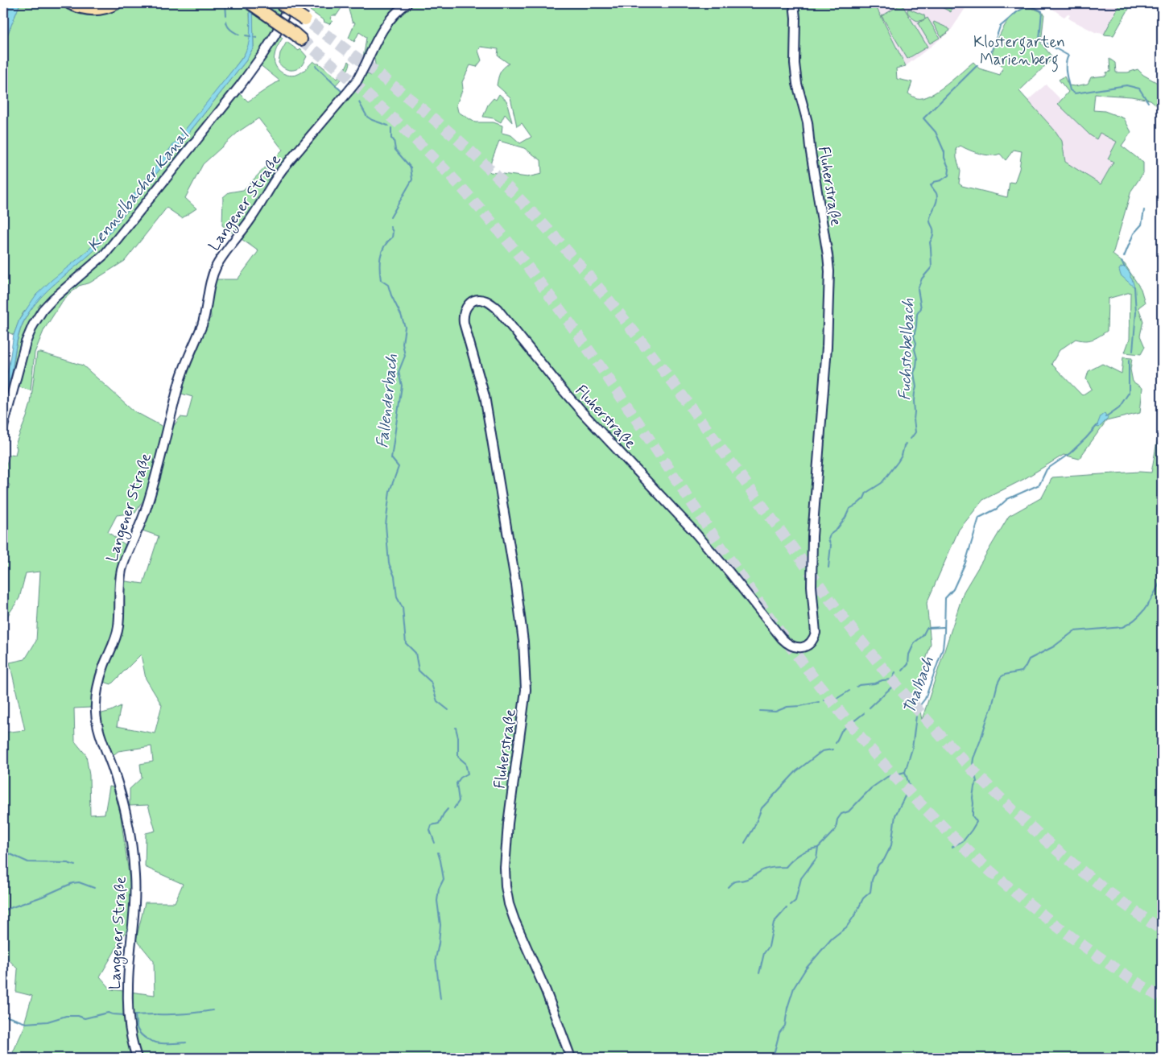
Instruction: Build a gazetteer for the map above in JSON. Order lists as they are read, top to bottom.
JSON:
{
  "streets": {
    "street": ["Fluherstraße", "Langener Straße"]
  },
  "water": [
    "Kennelbacher Kanal",
    "Fuchstobelbach",
    "Fallenderbach",
    "Thalbach"
  ],
  "parks": ["Klostergarten Marienberg"]
}
